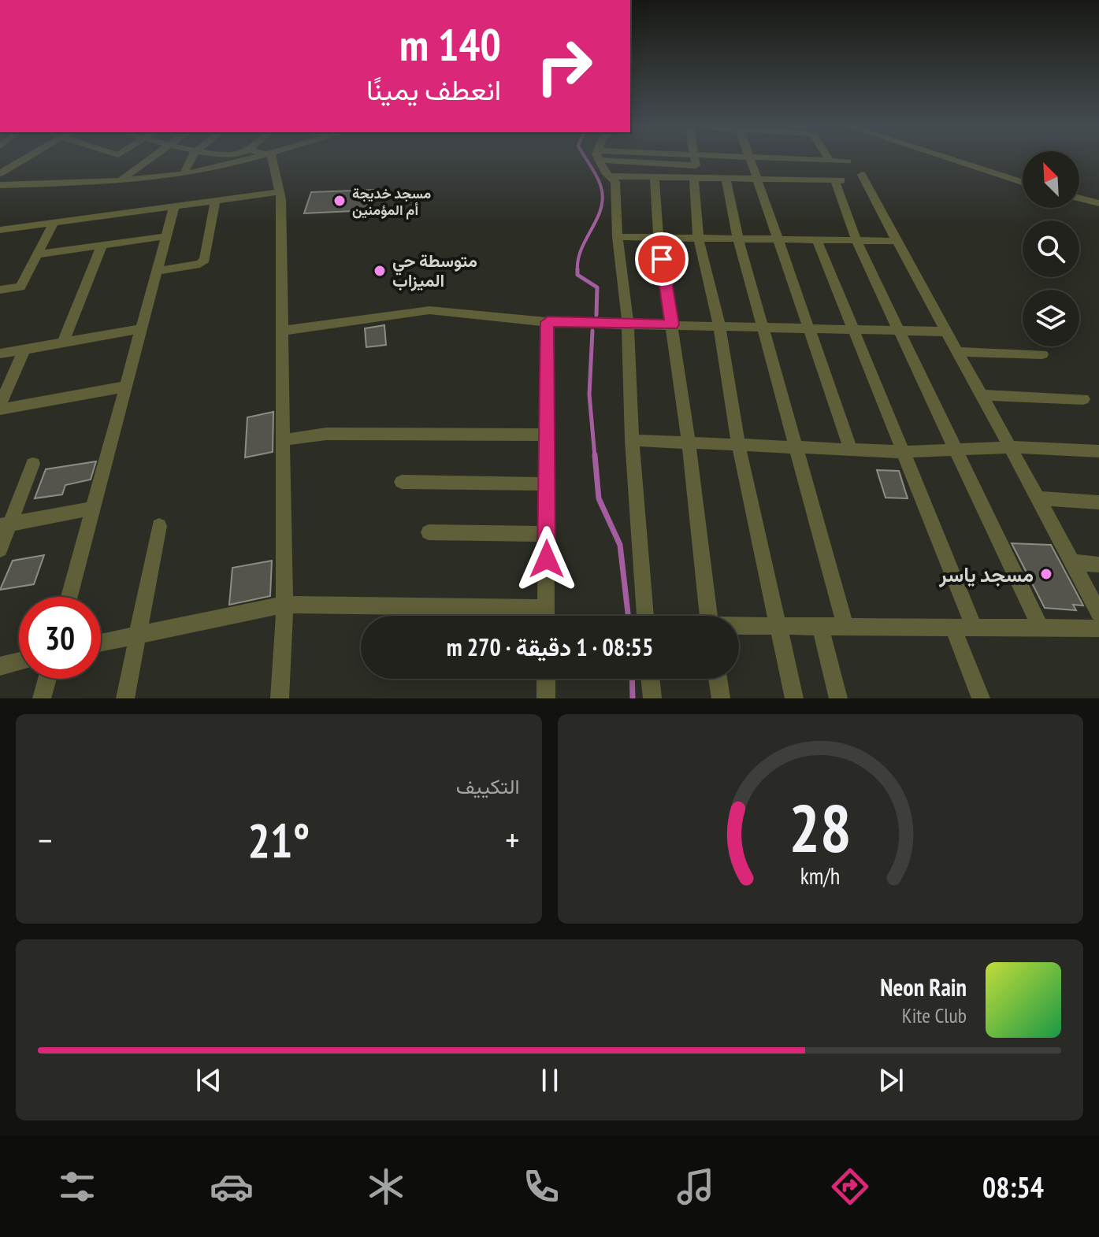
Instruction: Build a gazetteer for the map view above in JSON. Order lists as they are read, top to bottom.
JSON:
{
  "places": ["مسجد خديجة أم المؤمنين", "متوسطة حي الميزاب", "مسجد ياسر"],
  "north": "top left",
  "page": {
    "turn": ["140 m", "انعطف يمينًا"],
    "limit": "30",
    "trip": "08:55 · 1 دقيقة · 270 m",
    "tile": "التكييف",
    "heat": ["−", "21°", "+"],
    "song": ["Neon Rain", "Kite Club"],
    "tabs": "08:54",
    "gauge": ["28", "km/h"]
  }
}
